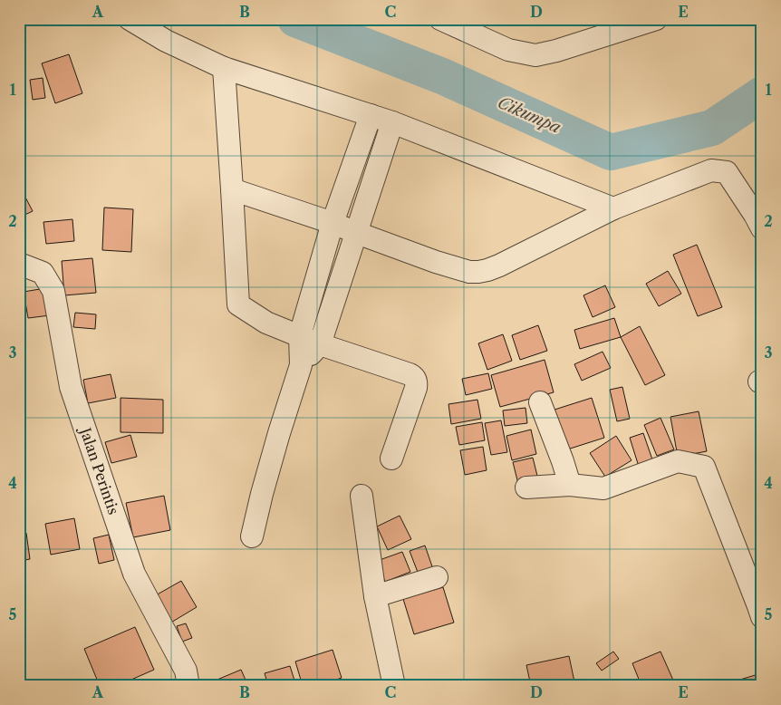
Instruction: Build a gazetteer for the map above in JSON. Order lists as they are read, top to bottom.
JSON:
{
  "streets": {
    "street": ["Jalan Perintis"]
  },
  "water": ["Cikumpa"],
  "grid": {
    "columns": [
      "A",
      "B",
      "C",
      "D",
      "E"
    ],
    "rows": [
      "1",
      "2",
      "3",
      "4",
      "5"
    ]
  }
}
